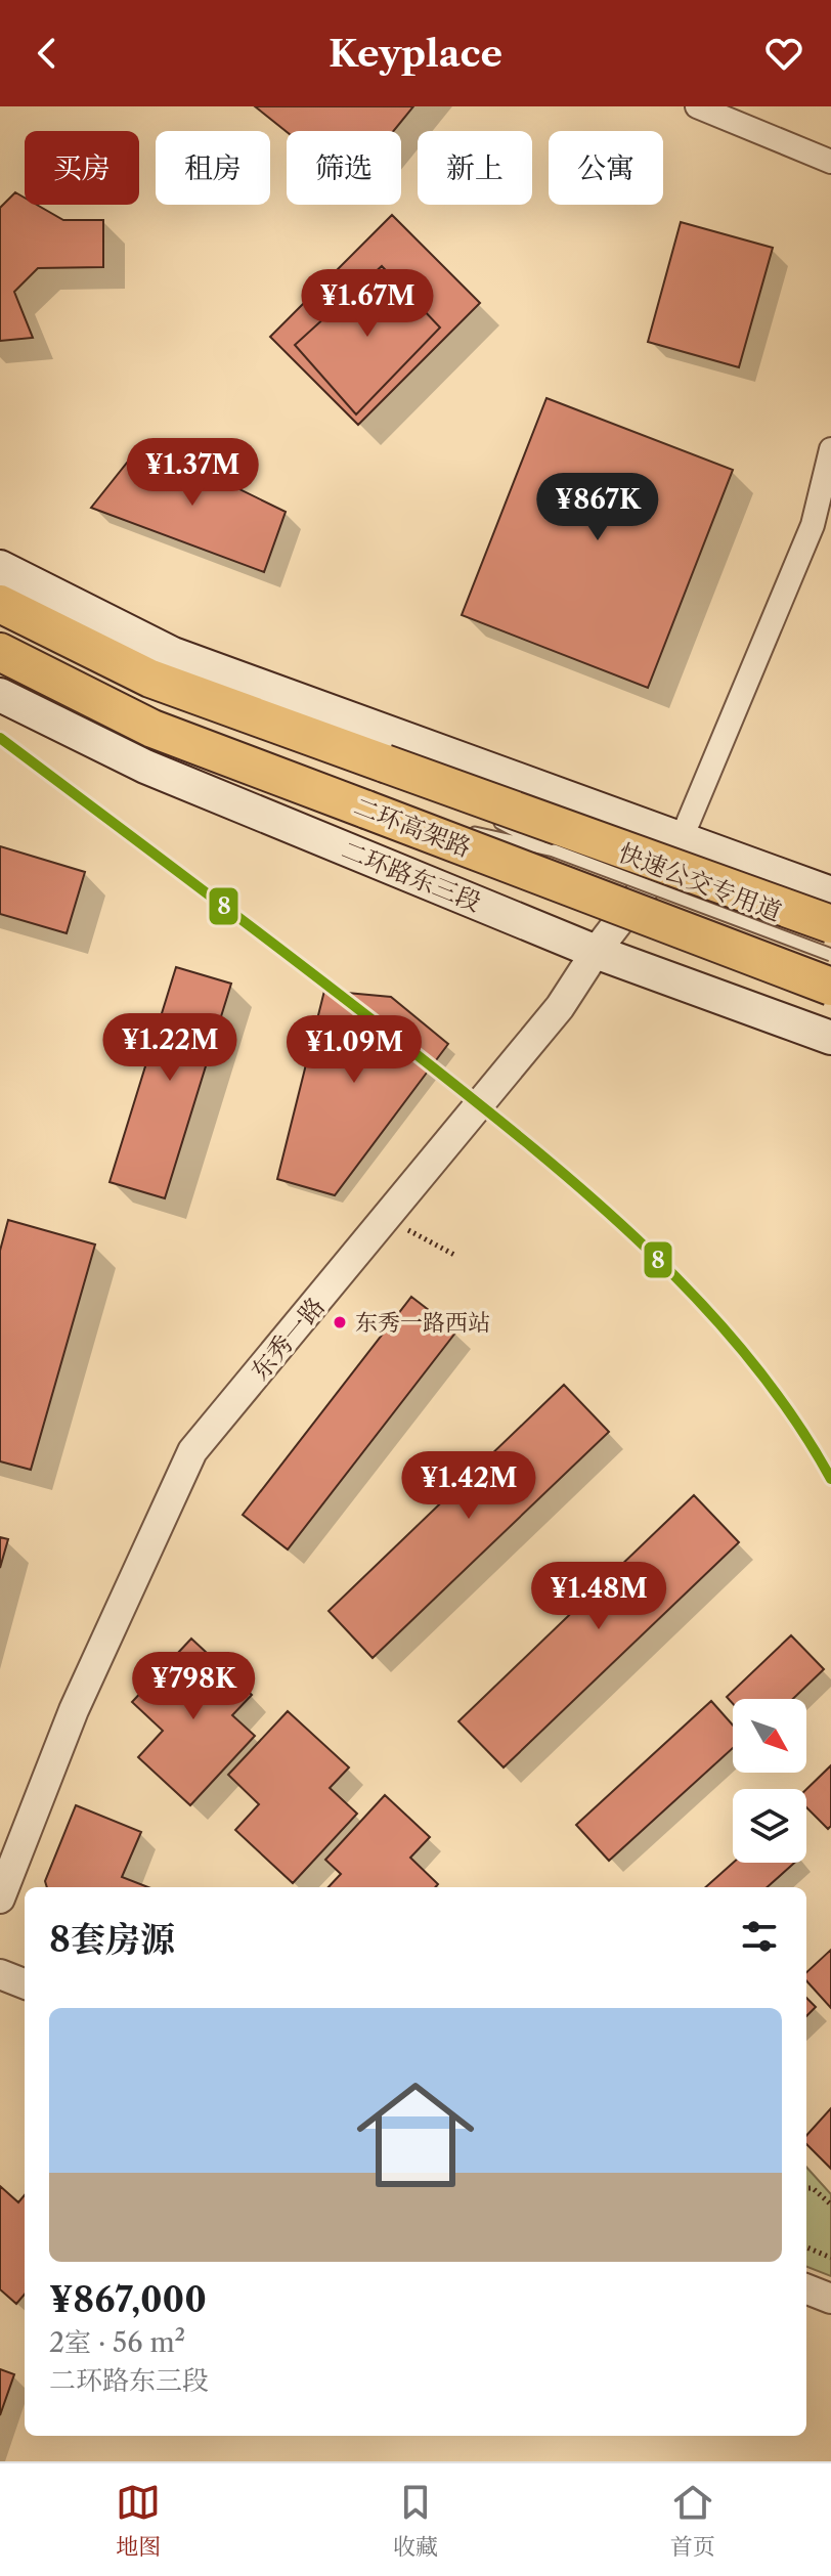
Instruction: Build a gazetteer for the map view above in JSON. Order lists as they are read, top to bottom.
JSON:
{
  "streets": {
    "highway": ["二环高架路"],
    "main road": ["二环路东三段"],
    "street": ["东秀一路"],
    "lane": ["快速公交专用道"]
  },
  "crossings": [
    ["二环路东三段", "东秀一路"]
  ],
  "places": ["东秀一路西站"],
  "lines": ["transit line 8"],
  "north": "bottom right",
  "page": {
    "header": "Keyplace",
    "chip": [
      "买房",
      "租房",
      "筛选",
      "新上",
      "公寓"
    ],
    "price": [
      "¥1.67M",
      "¥1.37M",
      "¥867K",
      "¥1.22M",
      "¥1.09M",
      "¥1.42M",
      "¥1.48M",
      "¥798K"
    ],
    "heading": "8套房源",
    "list": [
      {
        "name": "¥867,000",
        "note": "2室 · 56 m² · 二环路东三段"
      }
    ],
    "tabs": ["地图", "收藏", "首页"]
  }
}
